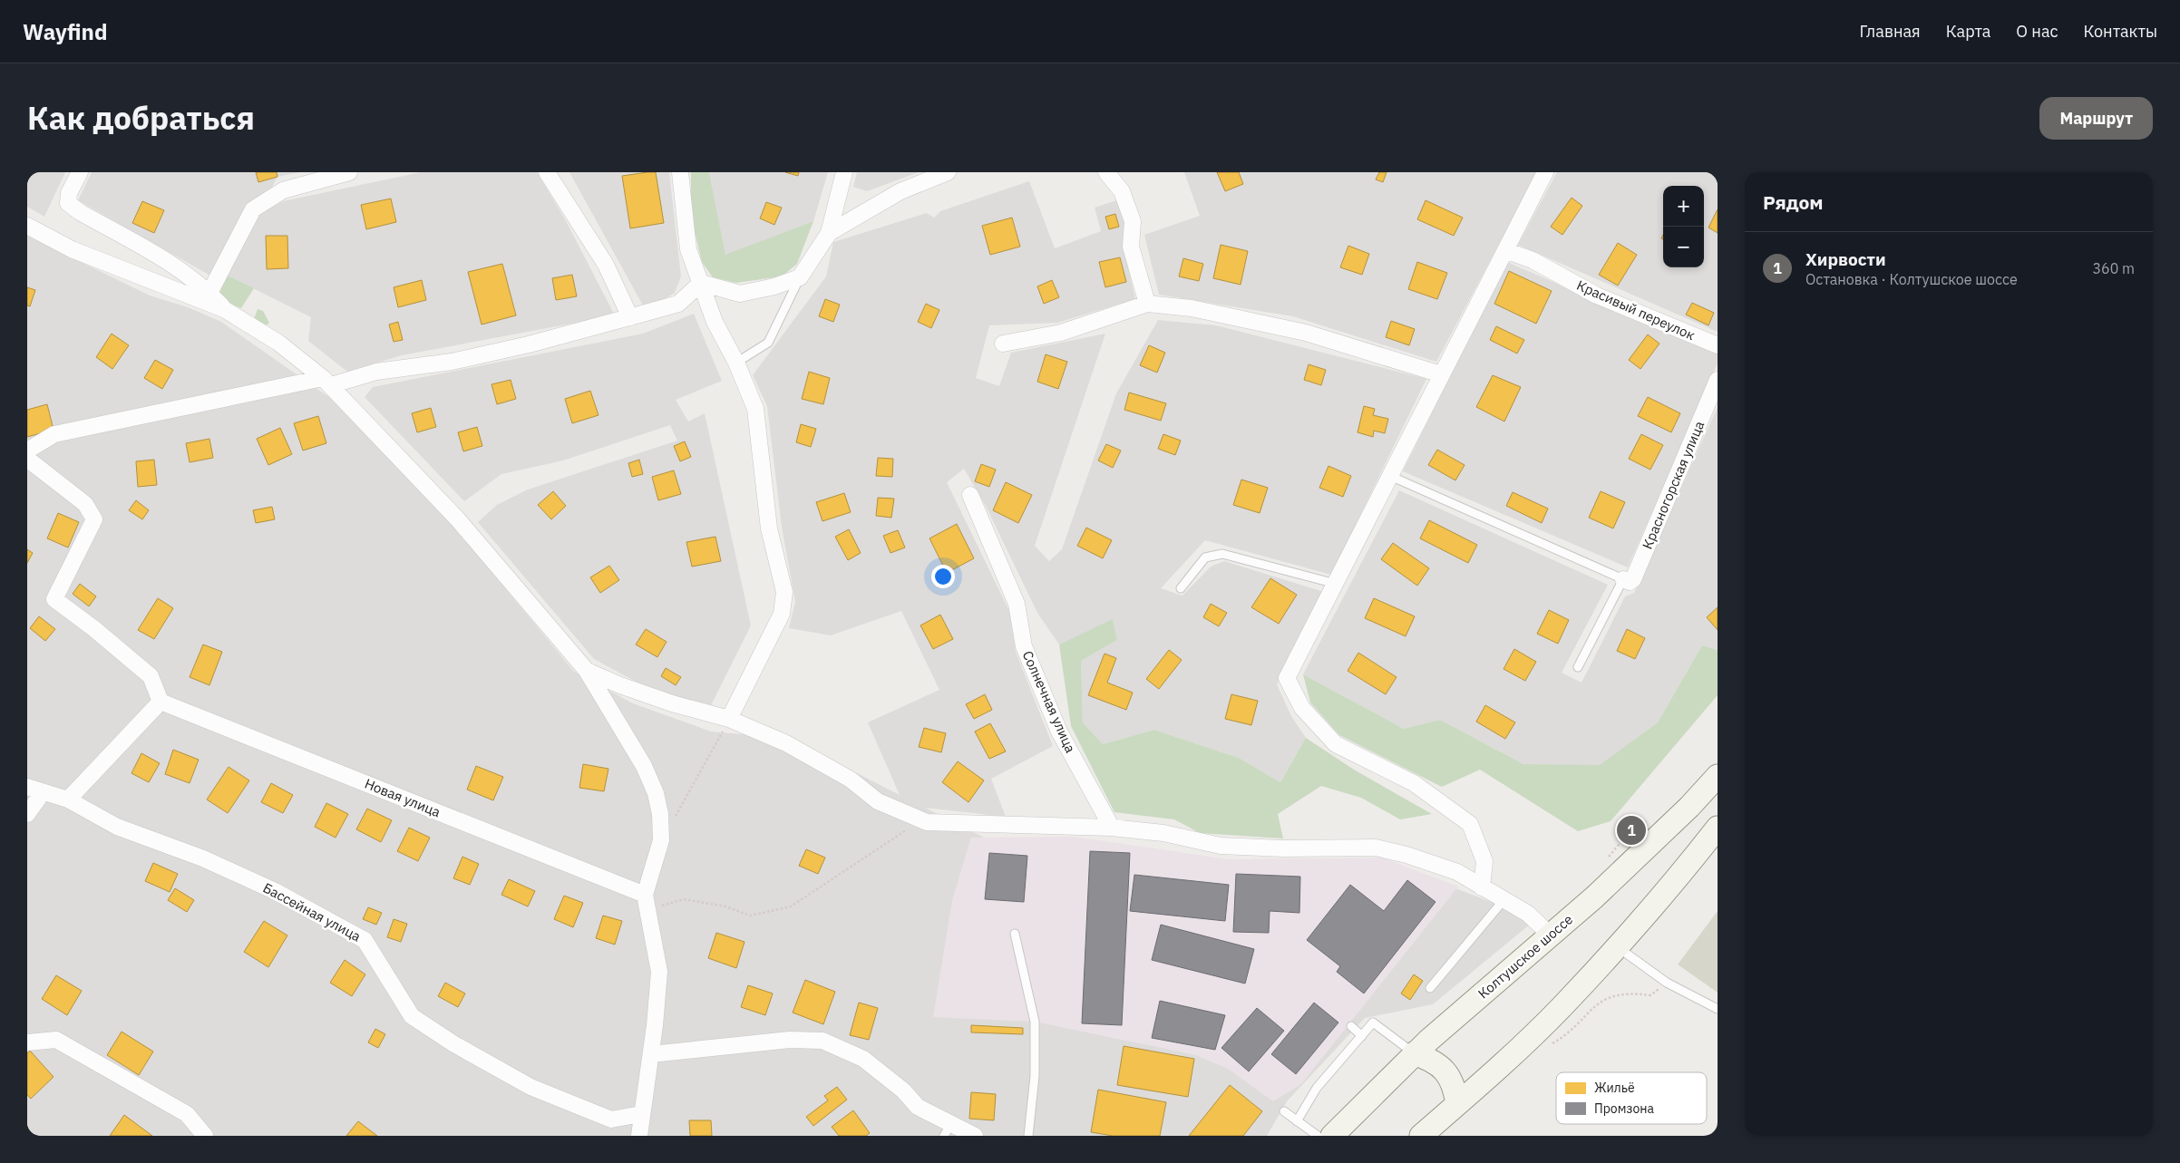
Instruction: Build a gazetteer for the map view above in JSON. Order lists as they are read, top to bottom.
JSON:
{
  "streets": {
    "main road": ["Колтушское шоссе"],
    "street": [
      "Красивый переулок",
      "Красногорская улица",
      "Солнечная улица",
      "Новая улица",
      "Бассейная улица"
    ]
  },
  "legend": ["Жильё", "Промзона"],
  "page": {
    "header": "Wayfind",
    "nav": [
      "Главная",
      "Карта",
      "О нас",
      "Контакты"
    ],
    "title": "Как добраться",
    "buttons": "Маршрут",
    "heading": "Рядом",
    "map_buttons": ["+", "−"],
    "list": [
      {
        "mark": "1",
        "name": "Хирвости",
        "note": "Остановка · Колтушское шоссе",
        "value": "360 m"
      }
    ],
    "pins": "1"
  }
}
